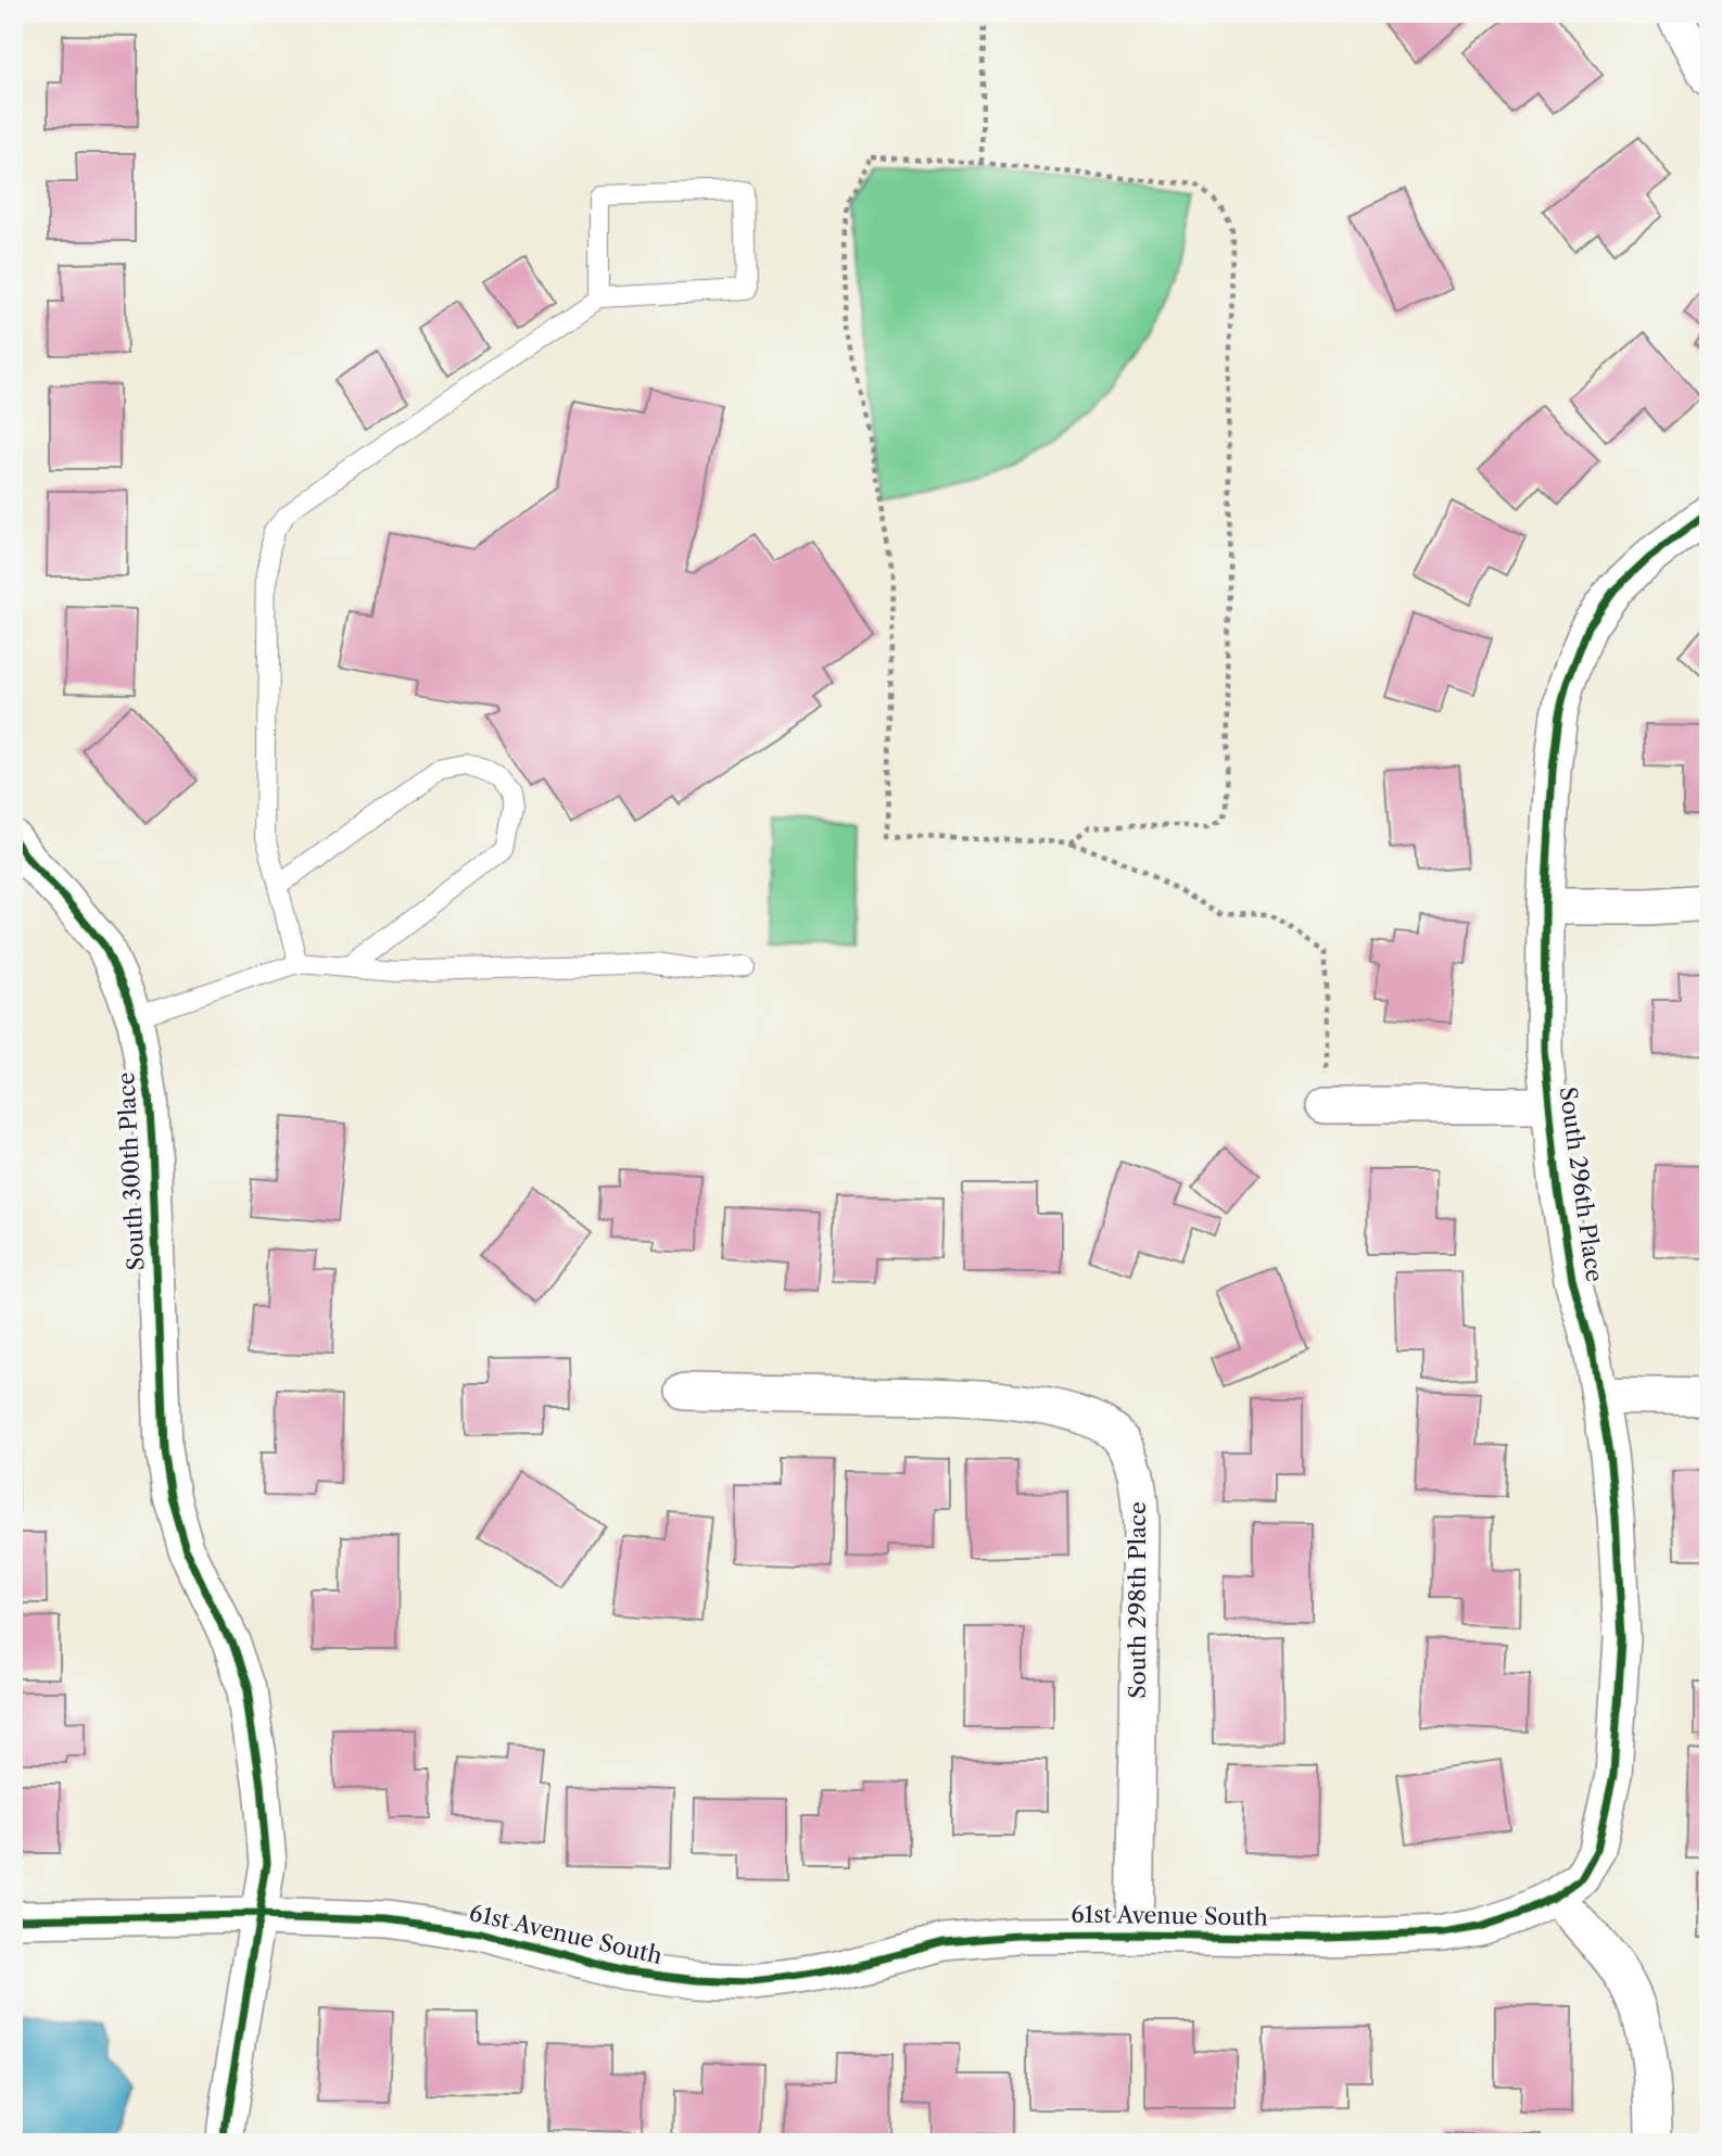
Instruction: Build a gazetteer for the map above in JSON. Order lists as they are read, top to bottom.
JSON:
{
  "streets": {
    "street": [
      "South 300th Place",
      "South 296th Place",
      "South 298th Place",
      "61st Avenue South"
    ]
  },
  "crossings": [
    ["South 300th Place", "61st Avenue South"],
    ["South 296th Place", "61st Avenue South"],
    ["South 298th Place", "61st Avenue South"]
  ]
}
